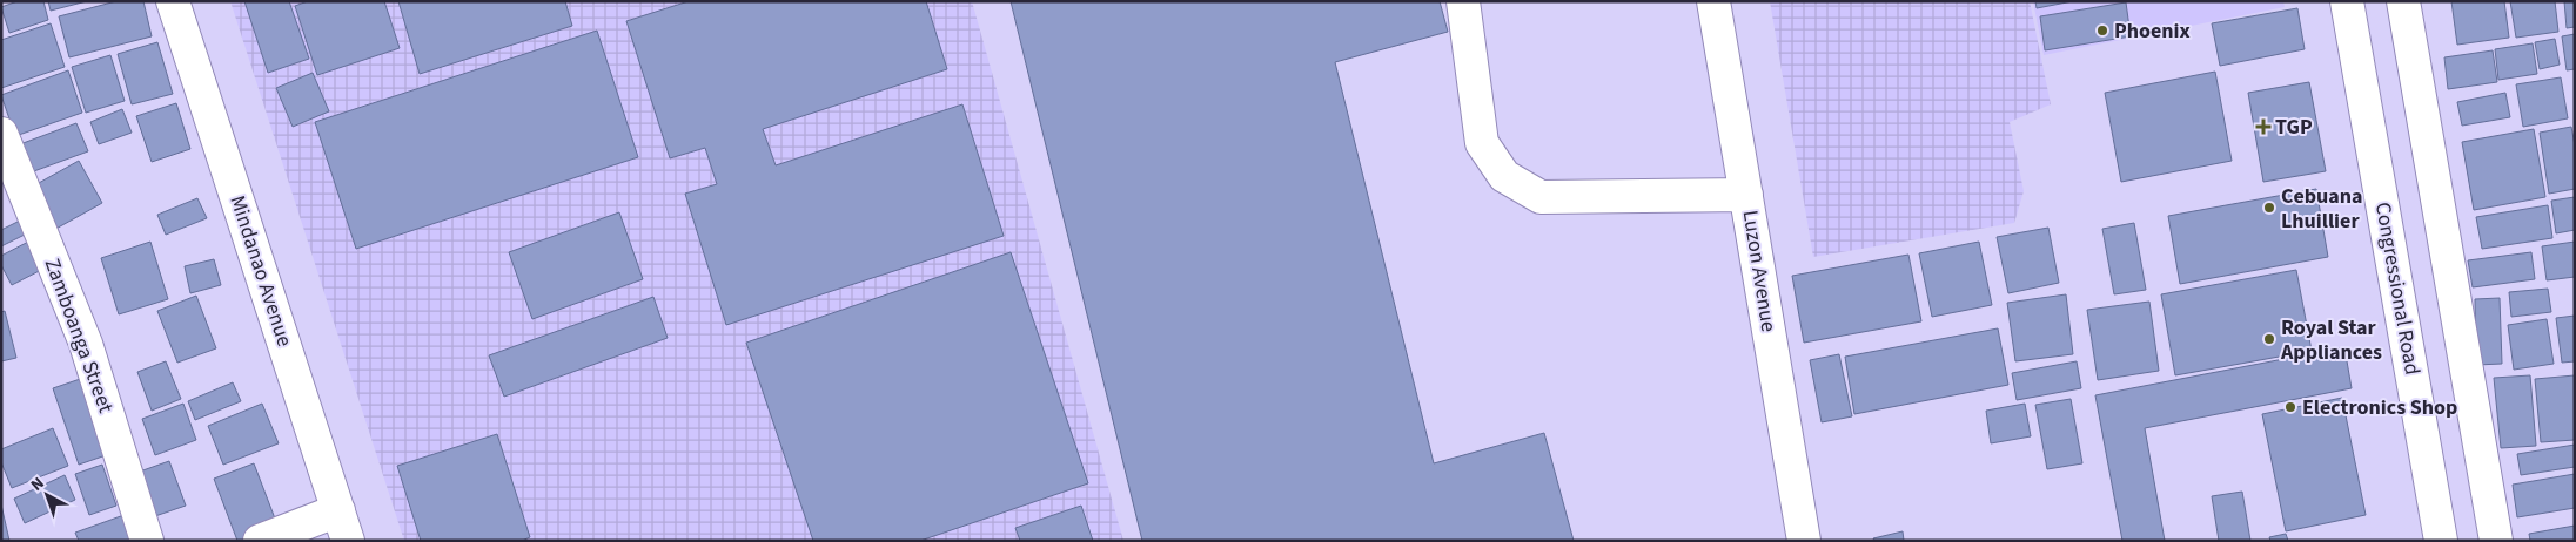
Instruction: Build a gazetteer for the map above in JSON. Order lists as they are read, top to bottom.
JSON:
{
  "streets": {
    "street": [
      "Mindanao Avenue",
      "Luzon Avenue",
      "Congressional Road",
      "Zamboanga Street"
    ]
  },
  "places": {
    "other": [
      "Phoenix",
      "Cebuana Lhuillier",
      "Royal Star Appliances",
      "Electronics Shop"
    ],
    "health": ["TGP"]
  },
  "north": "top left"
}
